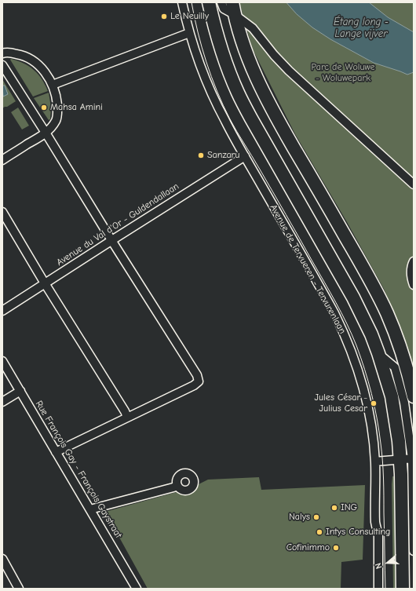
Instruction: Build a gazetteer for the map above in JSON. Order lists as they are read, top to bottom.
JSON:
{
  "streets": {
    "street": ["Avenue du Val d'Or - Guldendallaan", "Avenue de Tervueren - Tervurenlaan", "Rue François Gay - François Gaystraat"]
  },
  "crossings": [
    ["Avenue du Val d'Or - Guldendallaan", "Avenue de Tervueren - Tervurenlaan"]
  ],
  "water": ["Étang long - Lange vijver"],
  "parks": ["Parc de Woluwe - Woluwepark"],
  "places": [
    "Le Neuilly",
    "Mahsa Amini",
    "Sanzaru",
    "Jules César - Julius Cesar",
    "ING",
    "Nalys",
    "Intys Consulting",
    "Cofinimmo"
  ],
  "north": "left"
}
